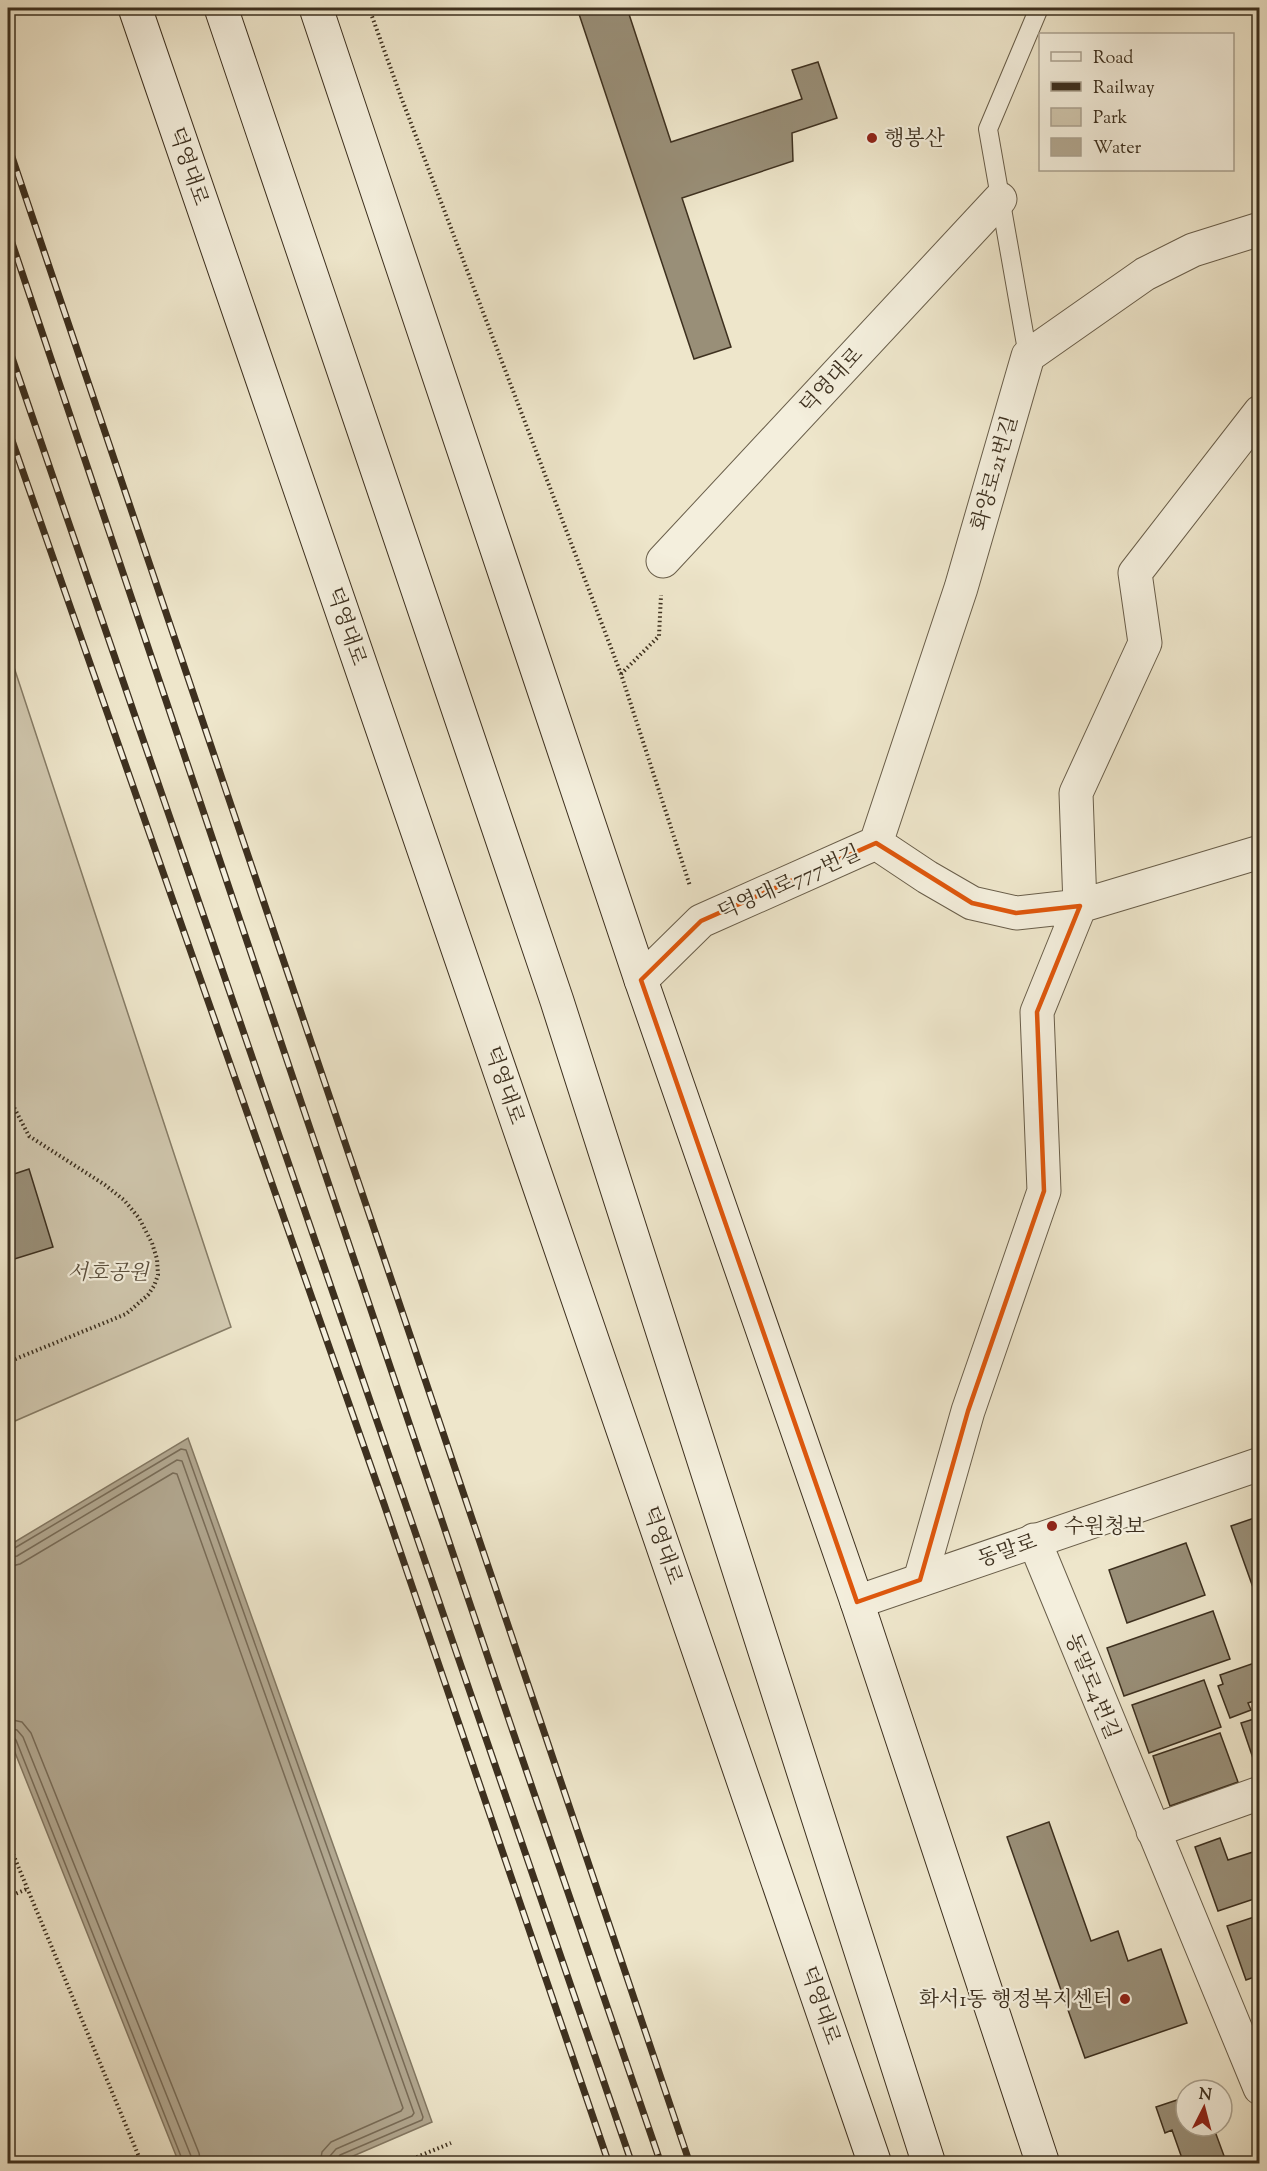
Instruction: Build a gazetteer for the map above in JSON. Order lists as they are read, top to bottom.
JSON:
{
  "streets": {
    "main road": [
      "덕영대로",
      "화양로21번길",
      "덕영대로777번길",
      "동말로",
      "동말로4번길"
    ]
  },
  "crossings": [
    ["화양로21번길", "덕영대로777번길"],
    ["동말로", "동말로4번길"]
  ],
  "parks": ["서호공원"],
  "places": ["행봉산", "수원청보", "화서1동 행정복지센터"],
  "legend": [
    "Road",
    "Railway",
    "Park",
    "Water"
  ],
  "north": "top"
}
